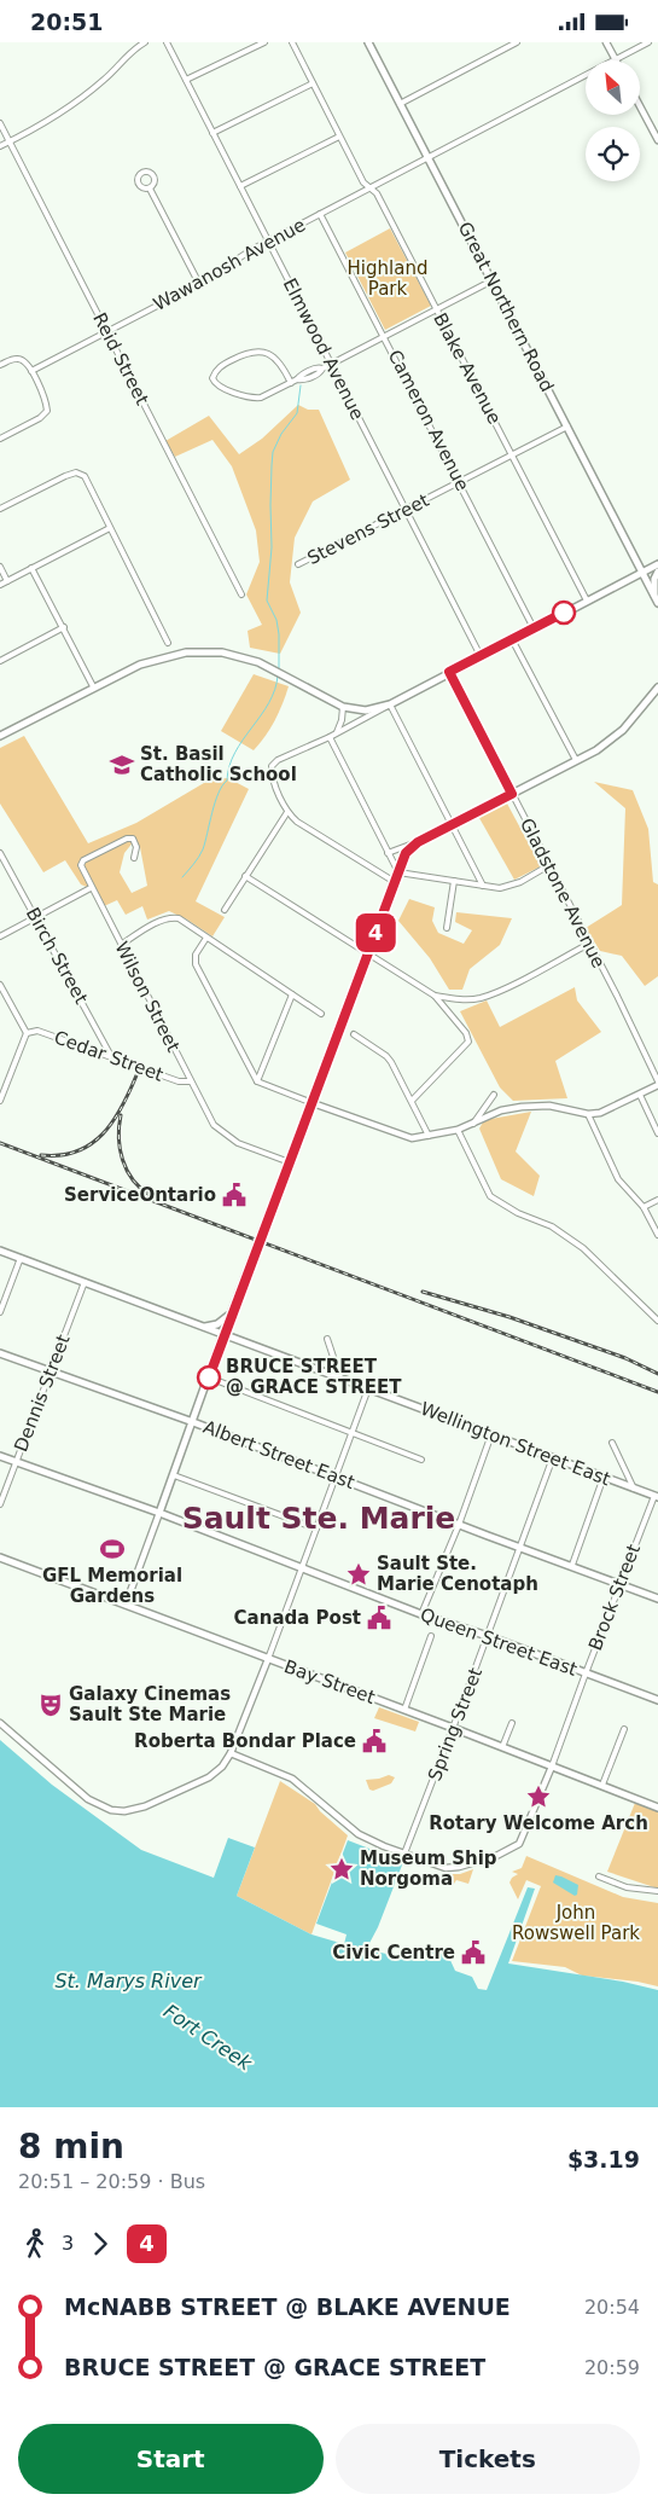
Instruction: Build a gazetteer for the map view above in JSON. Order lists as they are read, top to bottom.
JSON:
{
  "streets": {
    "main road": [
      "Great Northern Road",
      "Wellington Street East",
      "Albert Street East",
      "Queen Street East",
      "Bay Street"
    ],
    "street": [
      "Wawanosh Avenue",
      "Elmwood Avenue",
      "Reid Street",
      "Blake Avenue",
      "Cameron Avenue",
      "Stevens Street",
      "Gladstone Avenue",
      "Birch Street",
      "Wilson Street",
      "Cedar Street",
      "Dennis Street",
      "Brock Street",
      "Spring Street"
    ]
  },
  "crossings": [
    ["Wawanosh Avenue", "Great Northern Road"],
    ["Wawanosh Avenue", "Elmwood Avenue"],
    ["Wawanosh Avenue", "Reid Street"],
    ["Wawanosh Avenue", "Blake Avenue"],
    ["Wawanosh Avenue", "Cameron Avenue"],
    ["Great Northern Road", "Stevens Street"],
    ["Elmwood Avenue", "Stevens Street"],
    ["Blake Avenue", "Stevens Street"],
    ["Cameron Avenue", "Stevens Street"],
    ["Birch Street", "Cedar Street"],
    ["Wilson Street", "Cedar Street"],
    ["Dennis Street", "Wellington Street East"],
    ["Dennis Street", "Albert Street East"],
    ["Dennis Street", "Queen Street East"],
    ["Wellington Street East", "Brock Street"],
    ["Wellington Street East", "Spring Street"],
    ["Albert Street East", "Brock Street"],
    ["Albert Street East", "Spring Street"],
    ["Brock Street", "Queen Street East"],
    ["Brock Street", "Bay Street"],
    ["Queen Street East", "Spring Street"],
    ["Bay Street", "Spring Street"]
  ],
  "districts": ["Sault Ste. Marie"],
  "water": ["St. Marys River", "Fort Creek"],
  "parks": ["Highland Park", "John Rowswell Park"],
  "places": {
    "school or university": ["St. Basil Catholic School"],
    "public building": [
      "ServiceOntario",
      "Canada Post",
      "Roberta Bondar Place",
      "Civic Centre"
    ],
    "other": ["BRUCE STREET @ GRACE STREET"],
    "sports": ["GFL Memorial Gardens"],
    "place": ["Sault Ste. Marie Cenotaph", "Rotary Welcome Arch", "Museum Ship Norgoma"],
    "theatre": ["Galaxy Cinemas Sault Ste Marie"]
  },
  "lines": ["bus line 4"],
  "north": "top left",
  "page": {
    "status": "20:51",
    "on_map": "4",
    "heading": ["8 min", "20:51 – 20:59 · Bus", "$3.19"],
    "legs": ["3", "4"],
    "list": [
      {
        "name": "McNABB STREET @ BLAKE AVENUE",
        "value": "20:54"
      },
      {
        "name": "BRUCE STREET @ GRACE STREET",
        "value": "20:59"
      }
    ],
    "buttons": ["Start", "Tickets"]
  }
}
